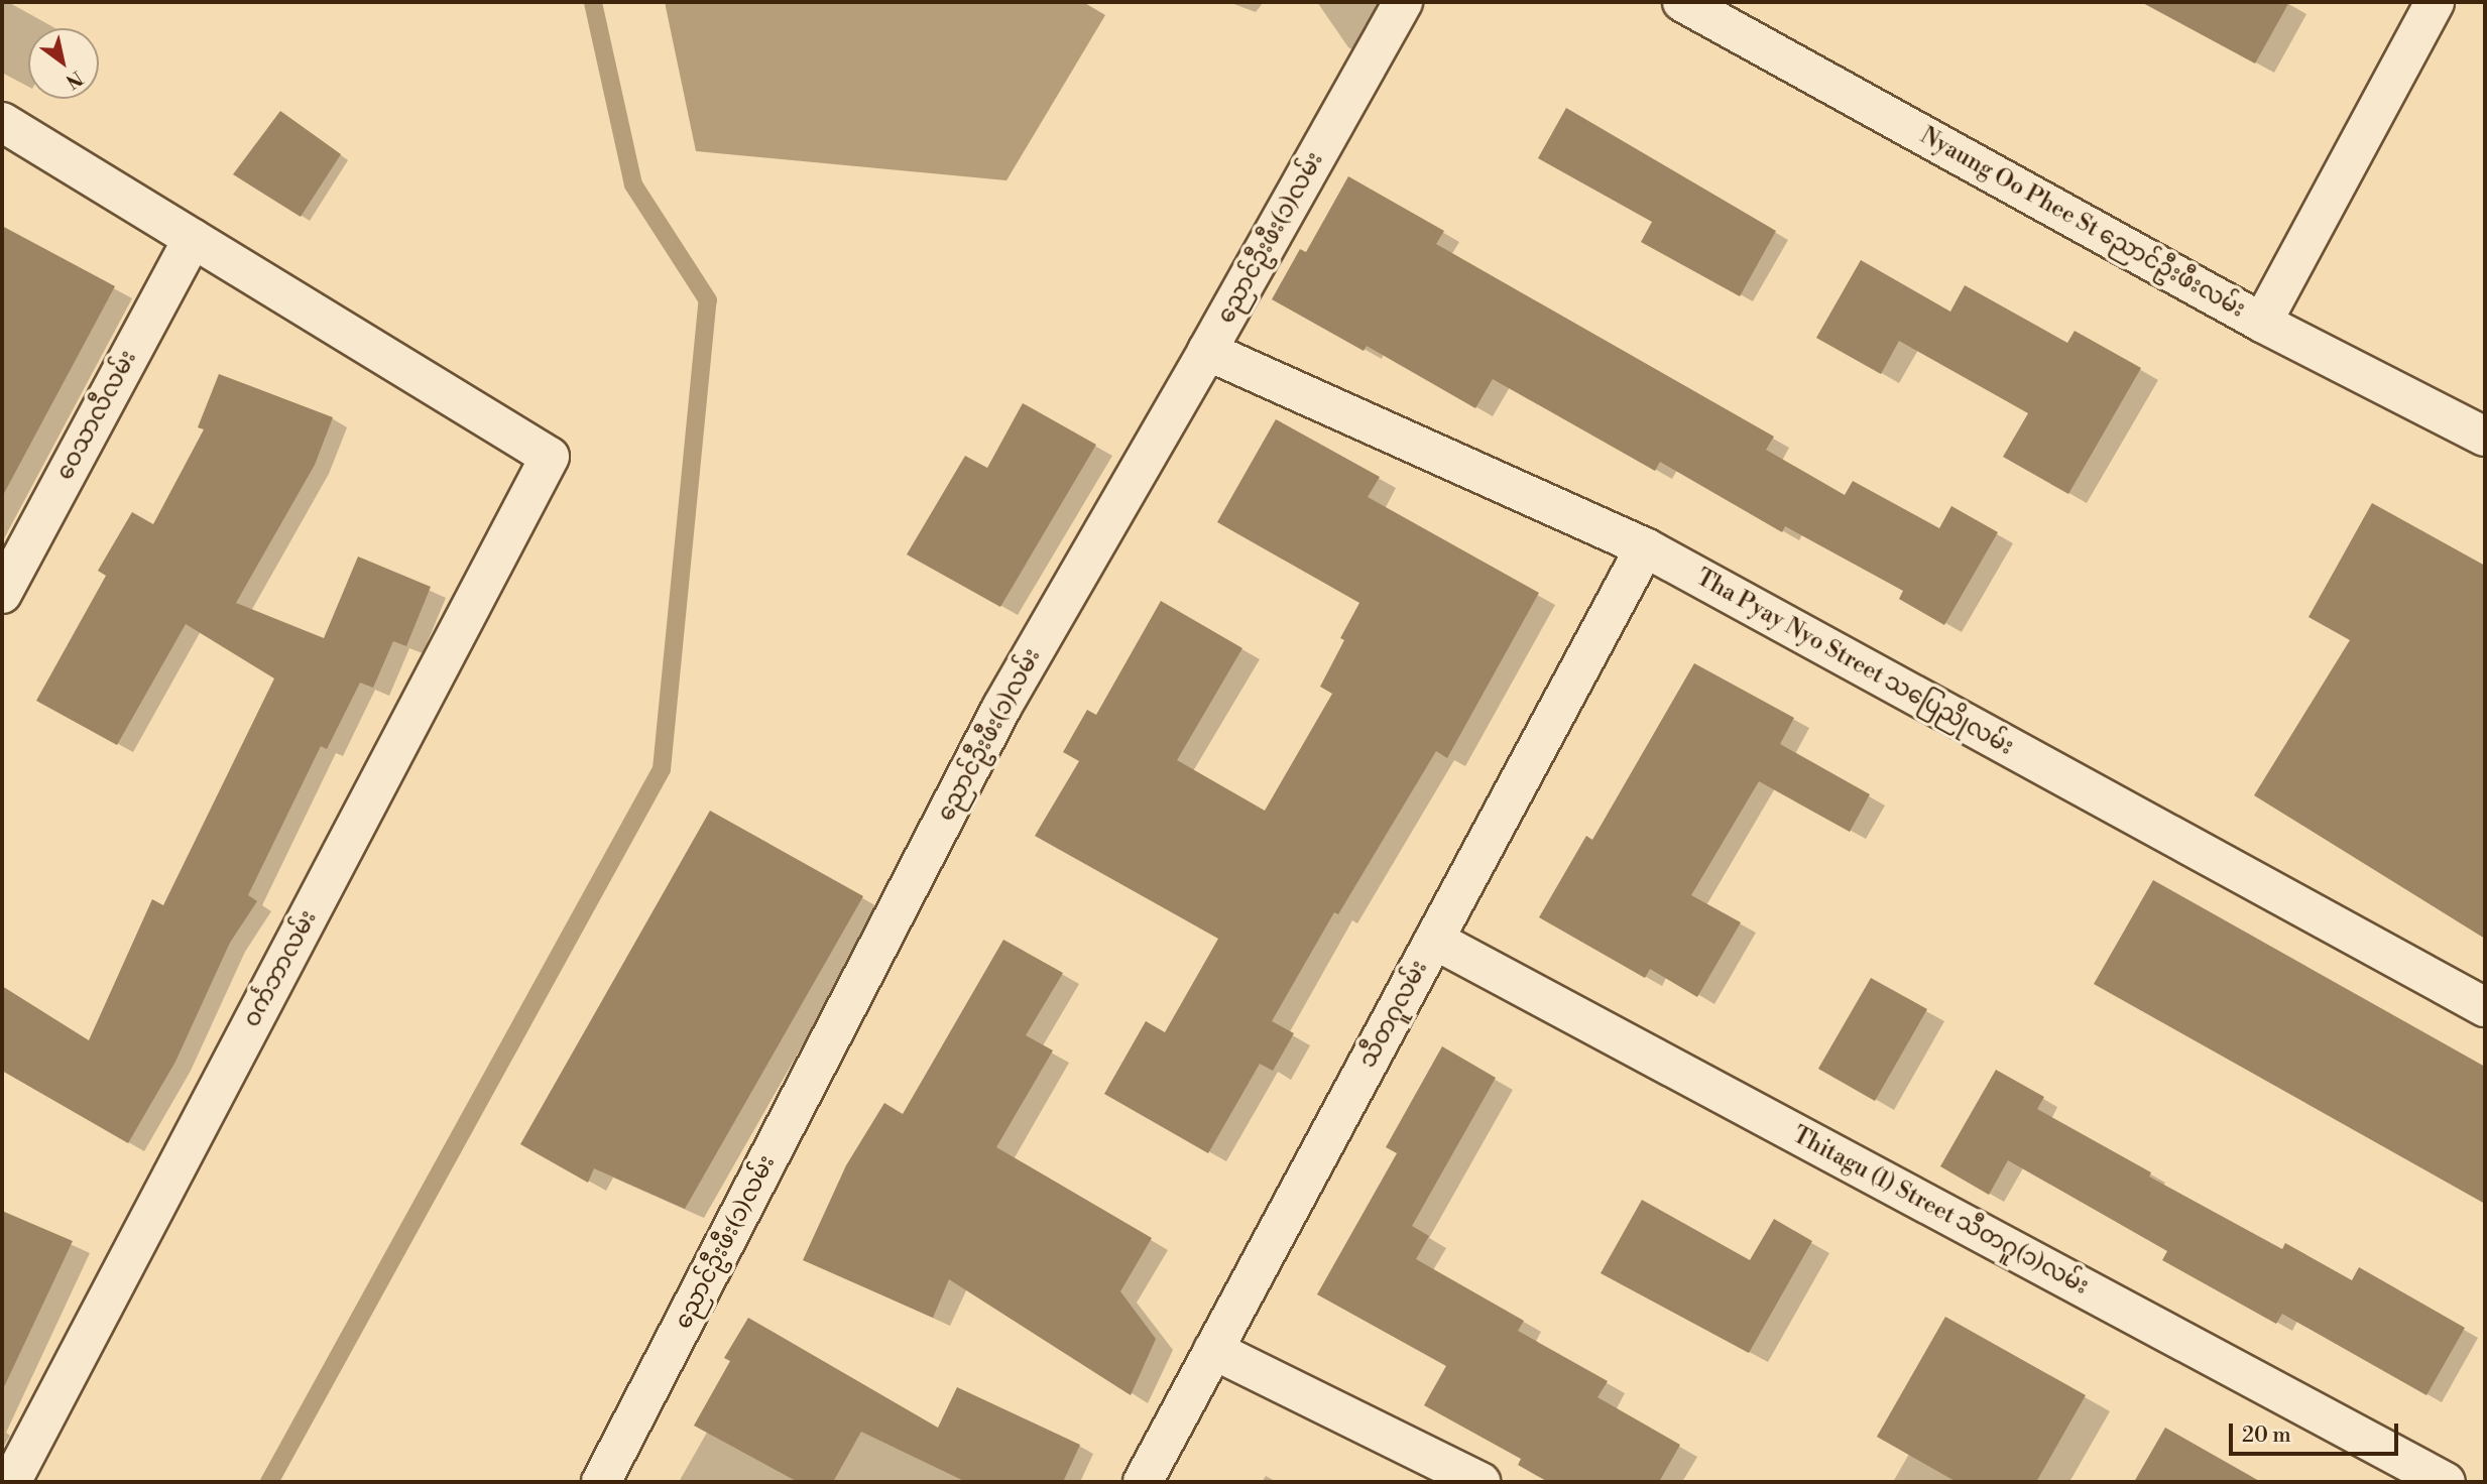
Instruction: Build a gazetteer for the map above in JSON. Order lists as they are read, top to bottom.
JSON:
{
  "streets": {
    "street": [
      "Nyaung Oo Phee St ညောင်ဦးဖီးလမ်း",
      "ညောင်ဦးဖီး(၁)လမ်း",
      "ဝေသာလီလမ်း",
      "Tha Pyay Nyo Street သပြေညိုလမ်း",
      "ဝင်္ကဘာလမ်း",
      "သီတဂူလမ်း",
      "Thitagu (1) Street သီတဂူ(၁)လမ်း"
    ]
  },
  "crossings": [
    ["ညောင်ဦးဖီး(၁)လမ်း", "Tha Pyay Nyo Street သပြေညိုလမ်း"],
    ["ဝေသာလီလမ်း", "ဝင်္ကဘာလမ်း"],
    ["Tha Pyay Nyo Street သပြေညိုလမ်း", "သီတဂူလမ်း"],
    ["သီတဂူလမ်း", "Thitagu (1) Street သီတဂူ(၁)လမ်း"]
  ],
  "scale_bar": "20 m",
  "north": "bottom right"
}
